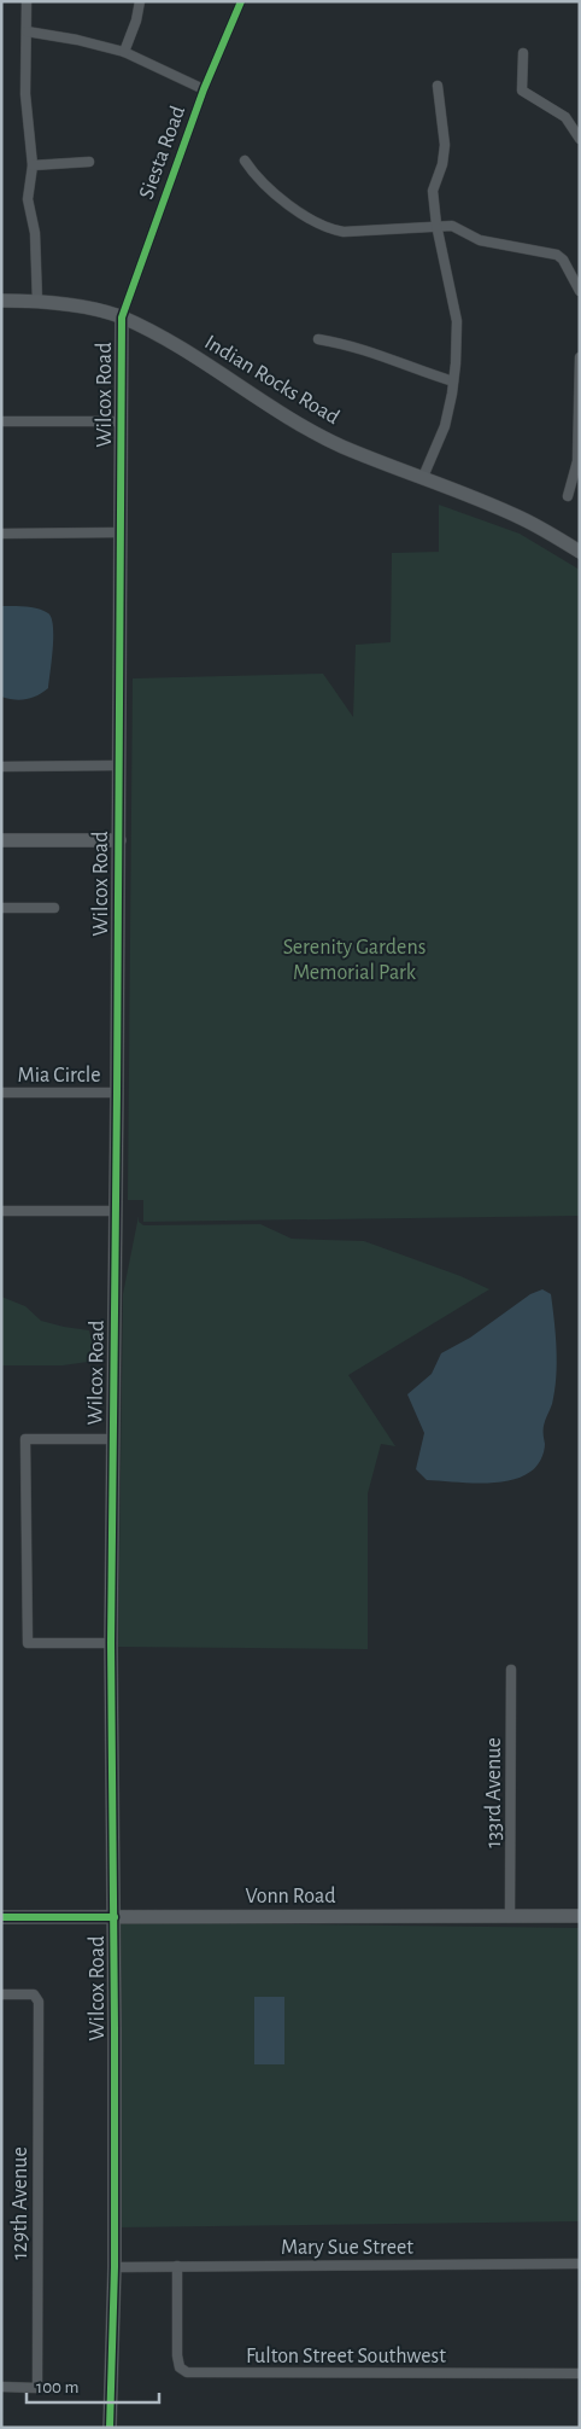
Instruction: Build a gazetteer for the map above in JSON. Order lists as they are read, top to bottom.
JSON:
{
  "streets": {
    "street": [
      "Siesta Road",
      "Indian Rocks Road",
      "Wilcox Road",
      "Mia Circle",
      "133rd Avenue",
      "Vonn Road",
      "129th Avenue",
      "Mary Sue Street",
      "Fulton Street Southwest"
    ]
  },
  "crossings": [
    ["Siesta Road", "Indian Rocks Road"],
    ["Siesta Road", "Wilcox Road"],
    ["Indian Rocks Road", "Wilcox Road"],
    ["Wilcox Road", "Mia Circle"],
    ["Wilcox Road", "Vonn Road"],
    ["Wilcox Road", "Mary Sue Street"],
    ["133rd Avenue", "Vonn Road"],
    ["Mary Sue Street", "Fulton Street Southwest"]
  ],
  "parks": ["Serenity Gardens Memorial Park"],
  "scale_bar": "100 m"
}
